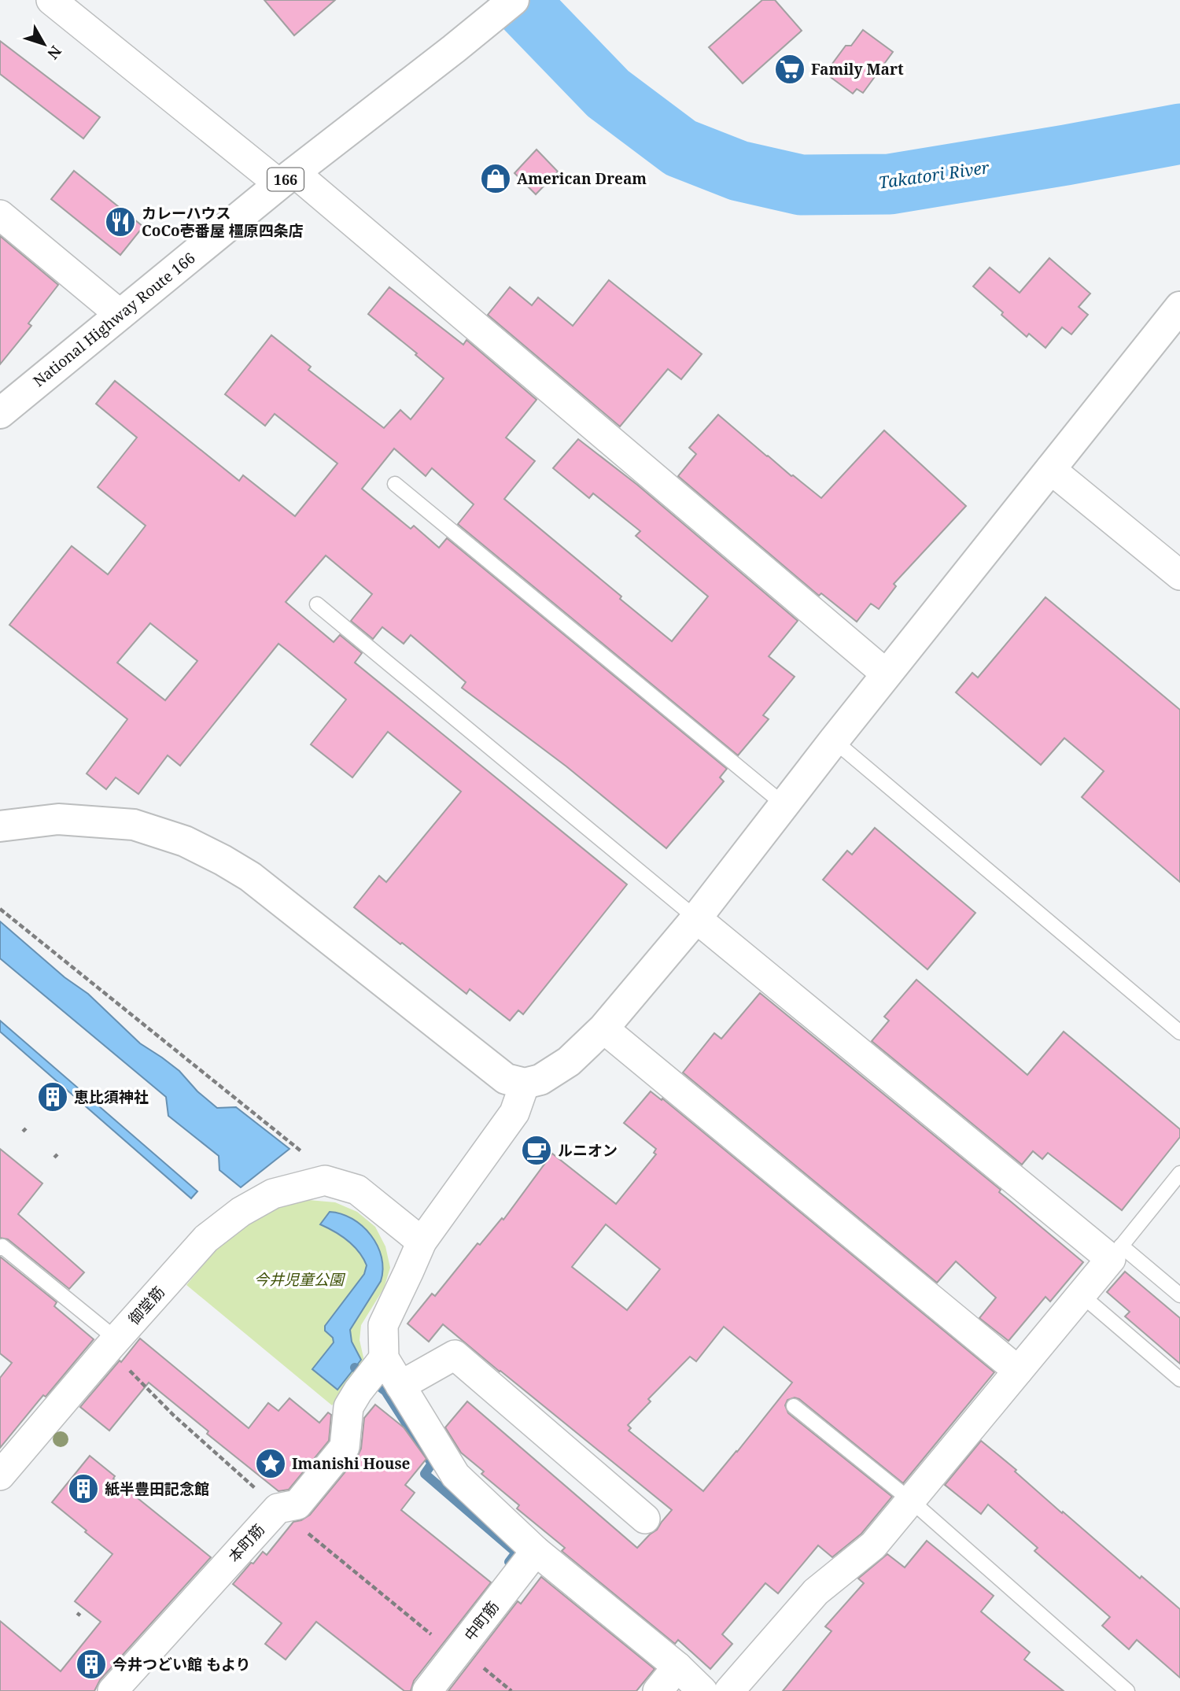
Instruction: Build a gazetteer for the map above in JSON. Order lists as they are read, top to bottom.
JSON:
{
  "streets": {
    "main road": ["166", "National Highway Route 166"],
    "street": ["御堂筋", "本町筋", "中町筋"]
  },
  "water": ["Takatori River"],
  "parks": ["今井児童公園"],
  "places": {
    "supermarket": ["Family Mart"],
    "shop": ["American Dream"],
    "restaurant": ["カレーハウス CoCo壱番屋 橿原四条店"],
    "building": ["恵比須神社", "紙半豊田記念館", "今井つどい館 もより"],
    "cafe": ["ルニオン"],
    "place": ["Imanishi House"]
  },
  "north": "bottom right"
}
